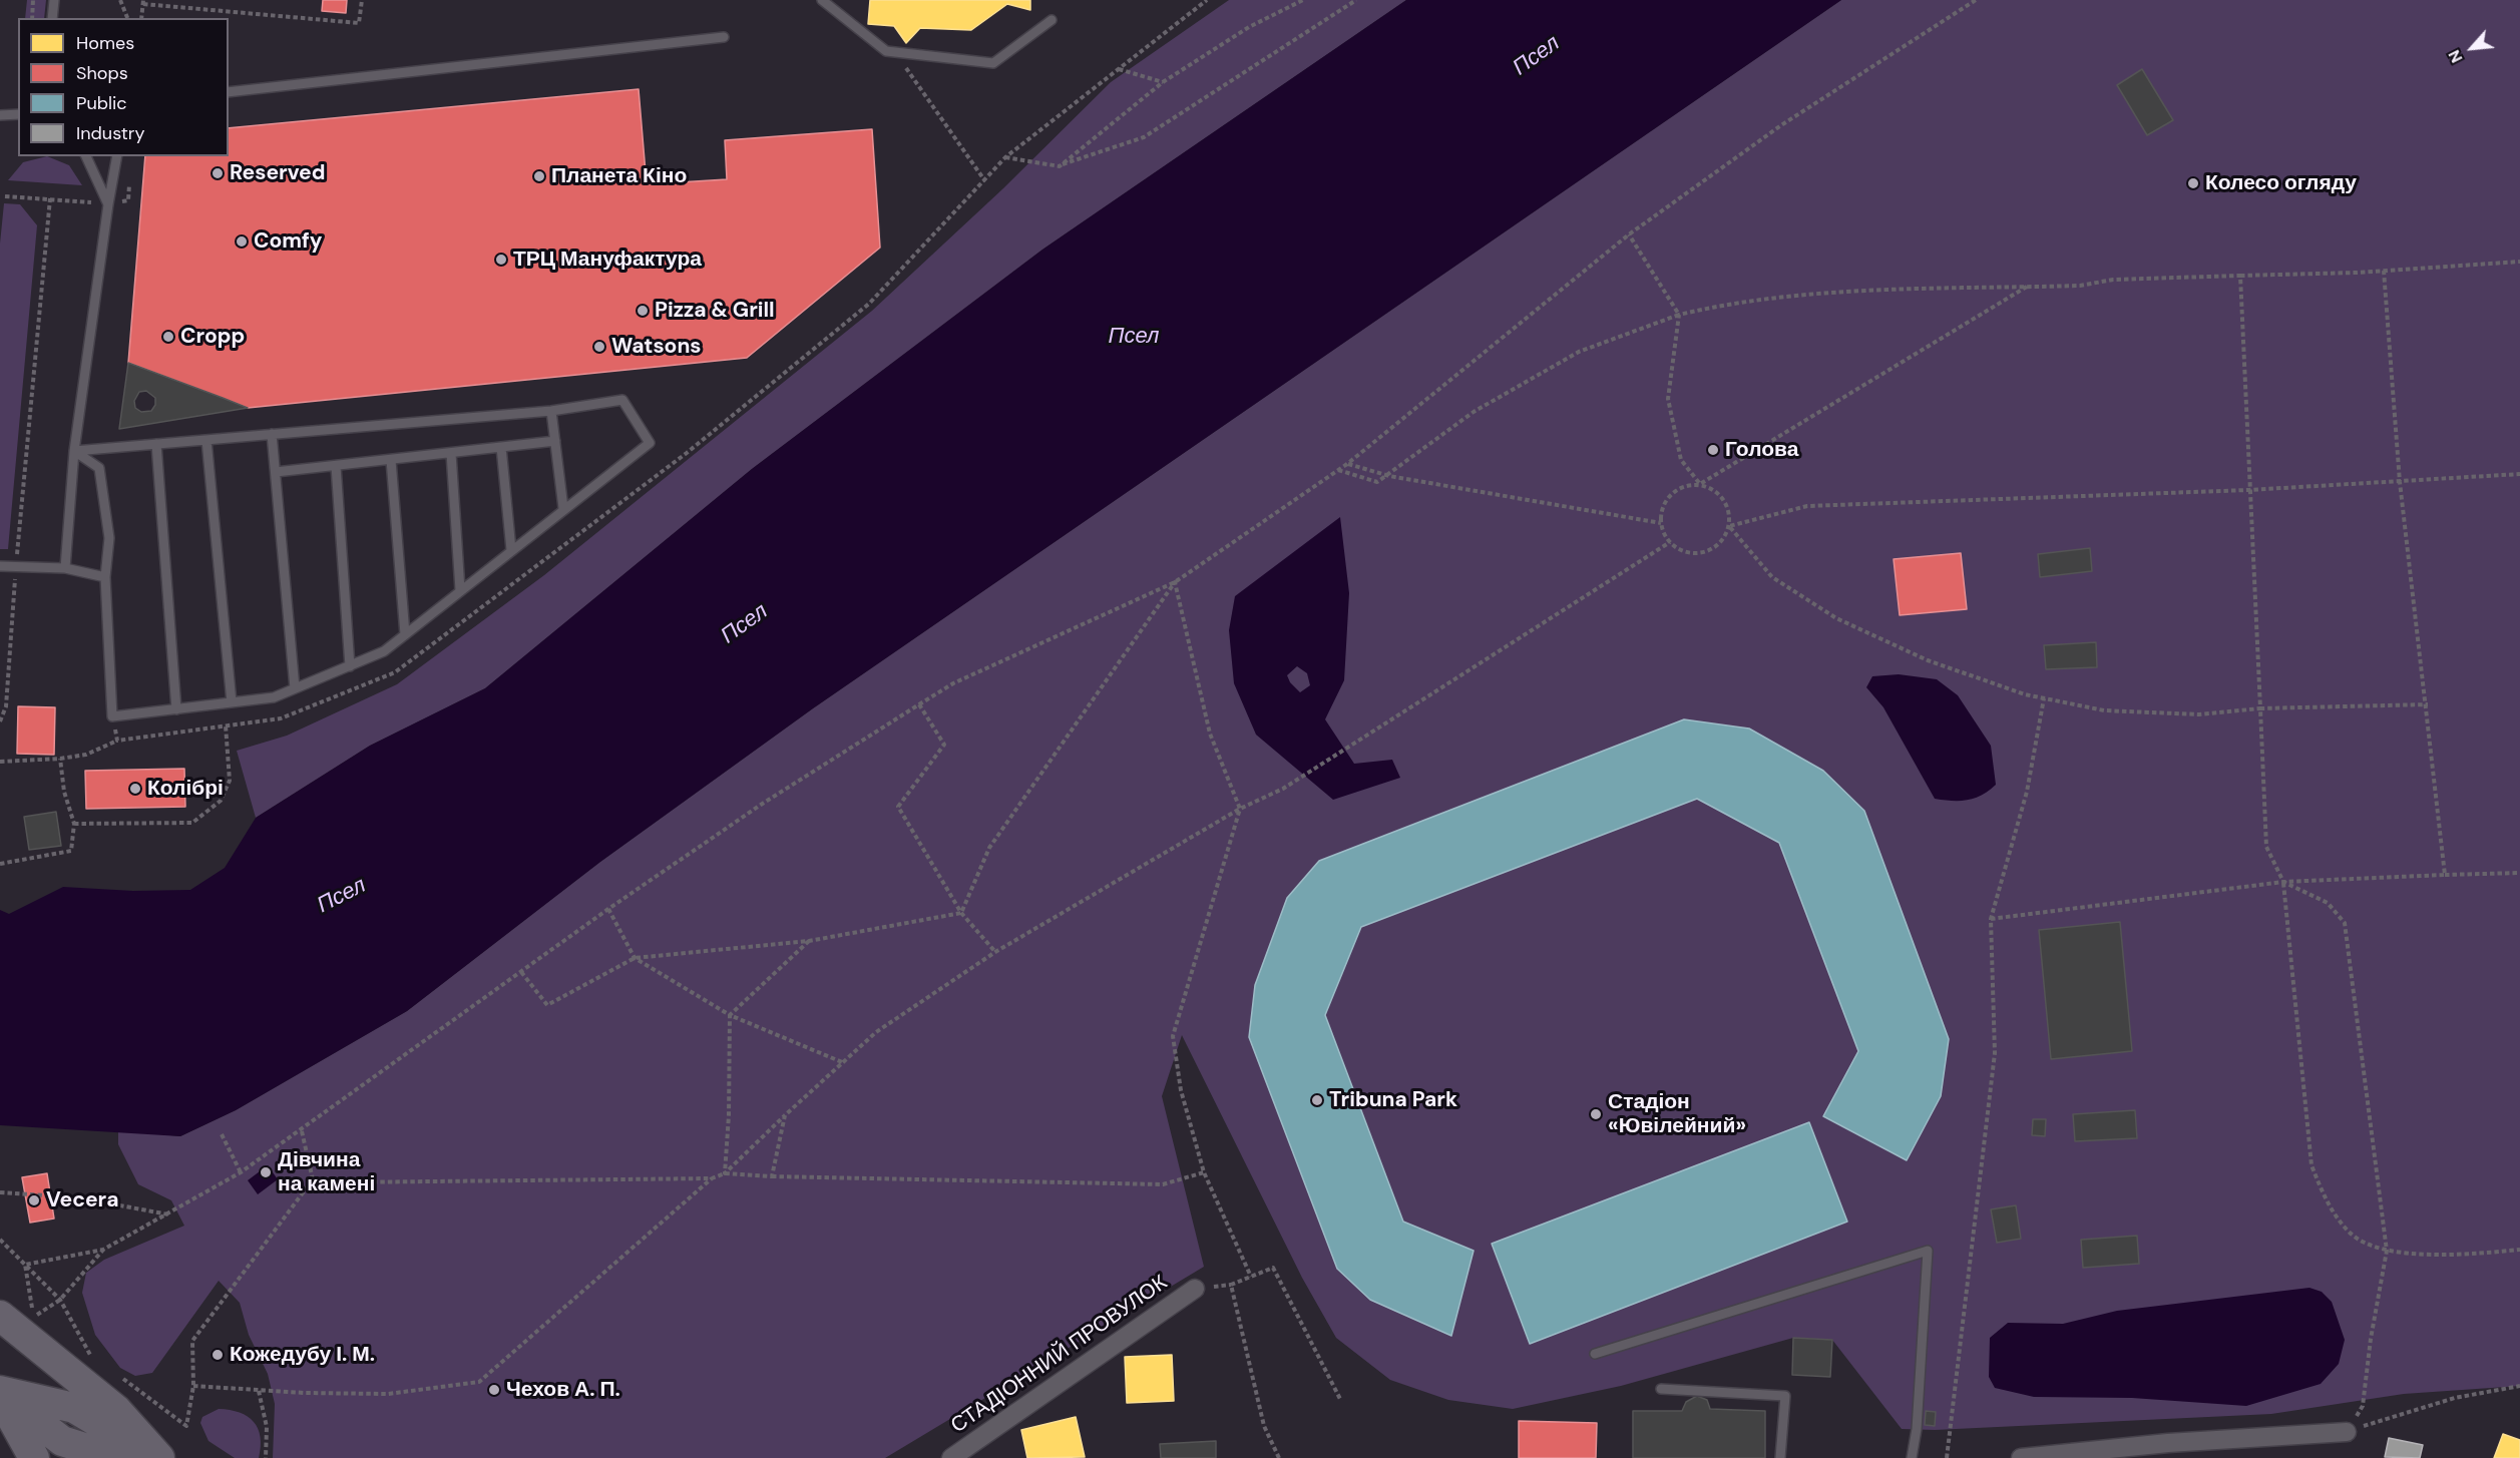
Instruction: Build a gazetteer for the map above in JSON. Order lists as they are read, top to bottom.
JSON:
{
  "streets": {
    "street": ["СТАДІОННИЙ ПРОВУЛОК"]
  },
  "water": ["Псел"],
  "places": [
    "Reserved",
    "Планета Кіно",
    "Колесо огляду",
    "Comfy",
    "ТРЦ Мануфактура",
    "Pizza & Grill",
    "Cropp",
    "Watsons",
    "Голова",
    "Колібрі",
    "Tribuna Park",
    "Стадіон «Ювілейний»",
    "Дівчина на камені",
    "Vecera",
    "Кожедубу І. М.",
    "Чехов А. П."
  ],
  "legend": [
    "Homes",
    "Shops",
    "Public",
    "Industry"
  ],
  "north": "bottom left"
}
